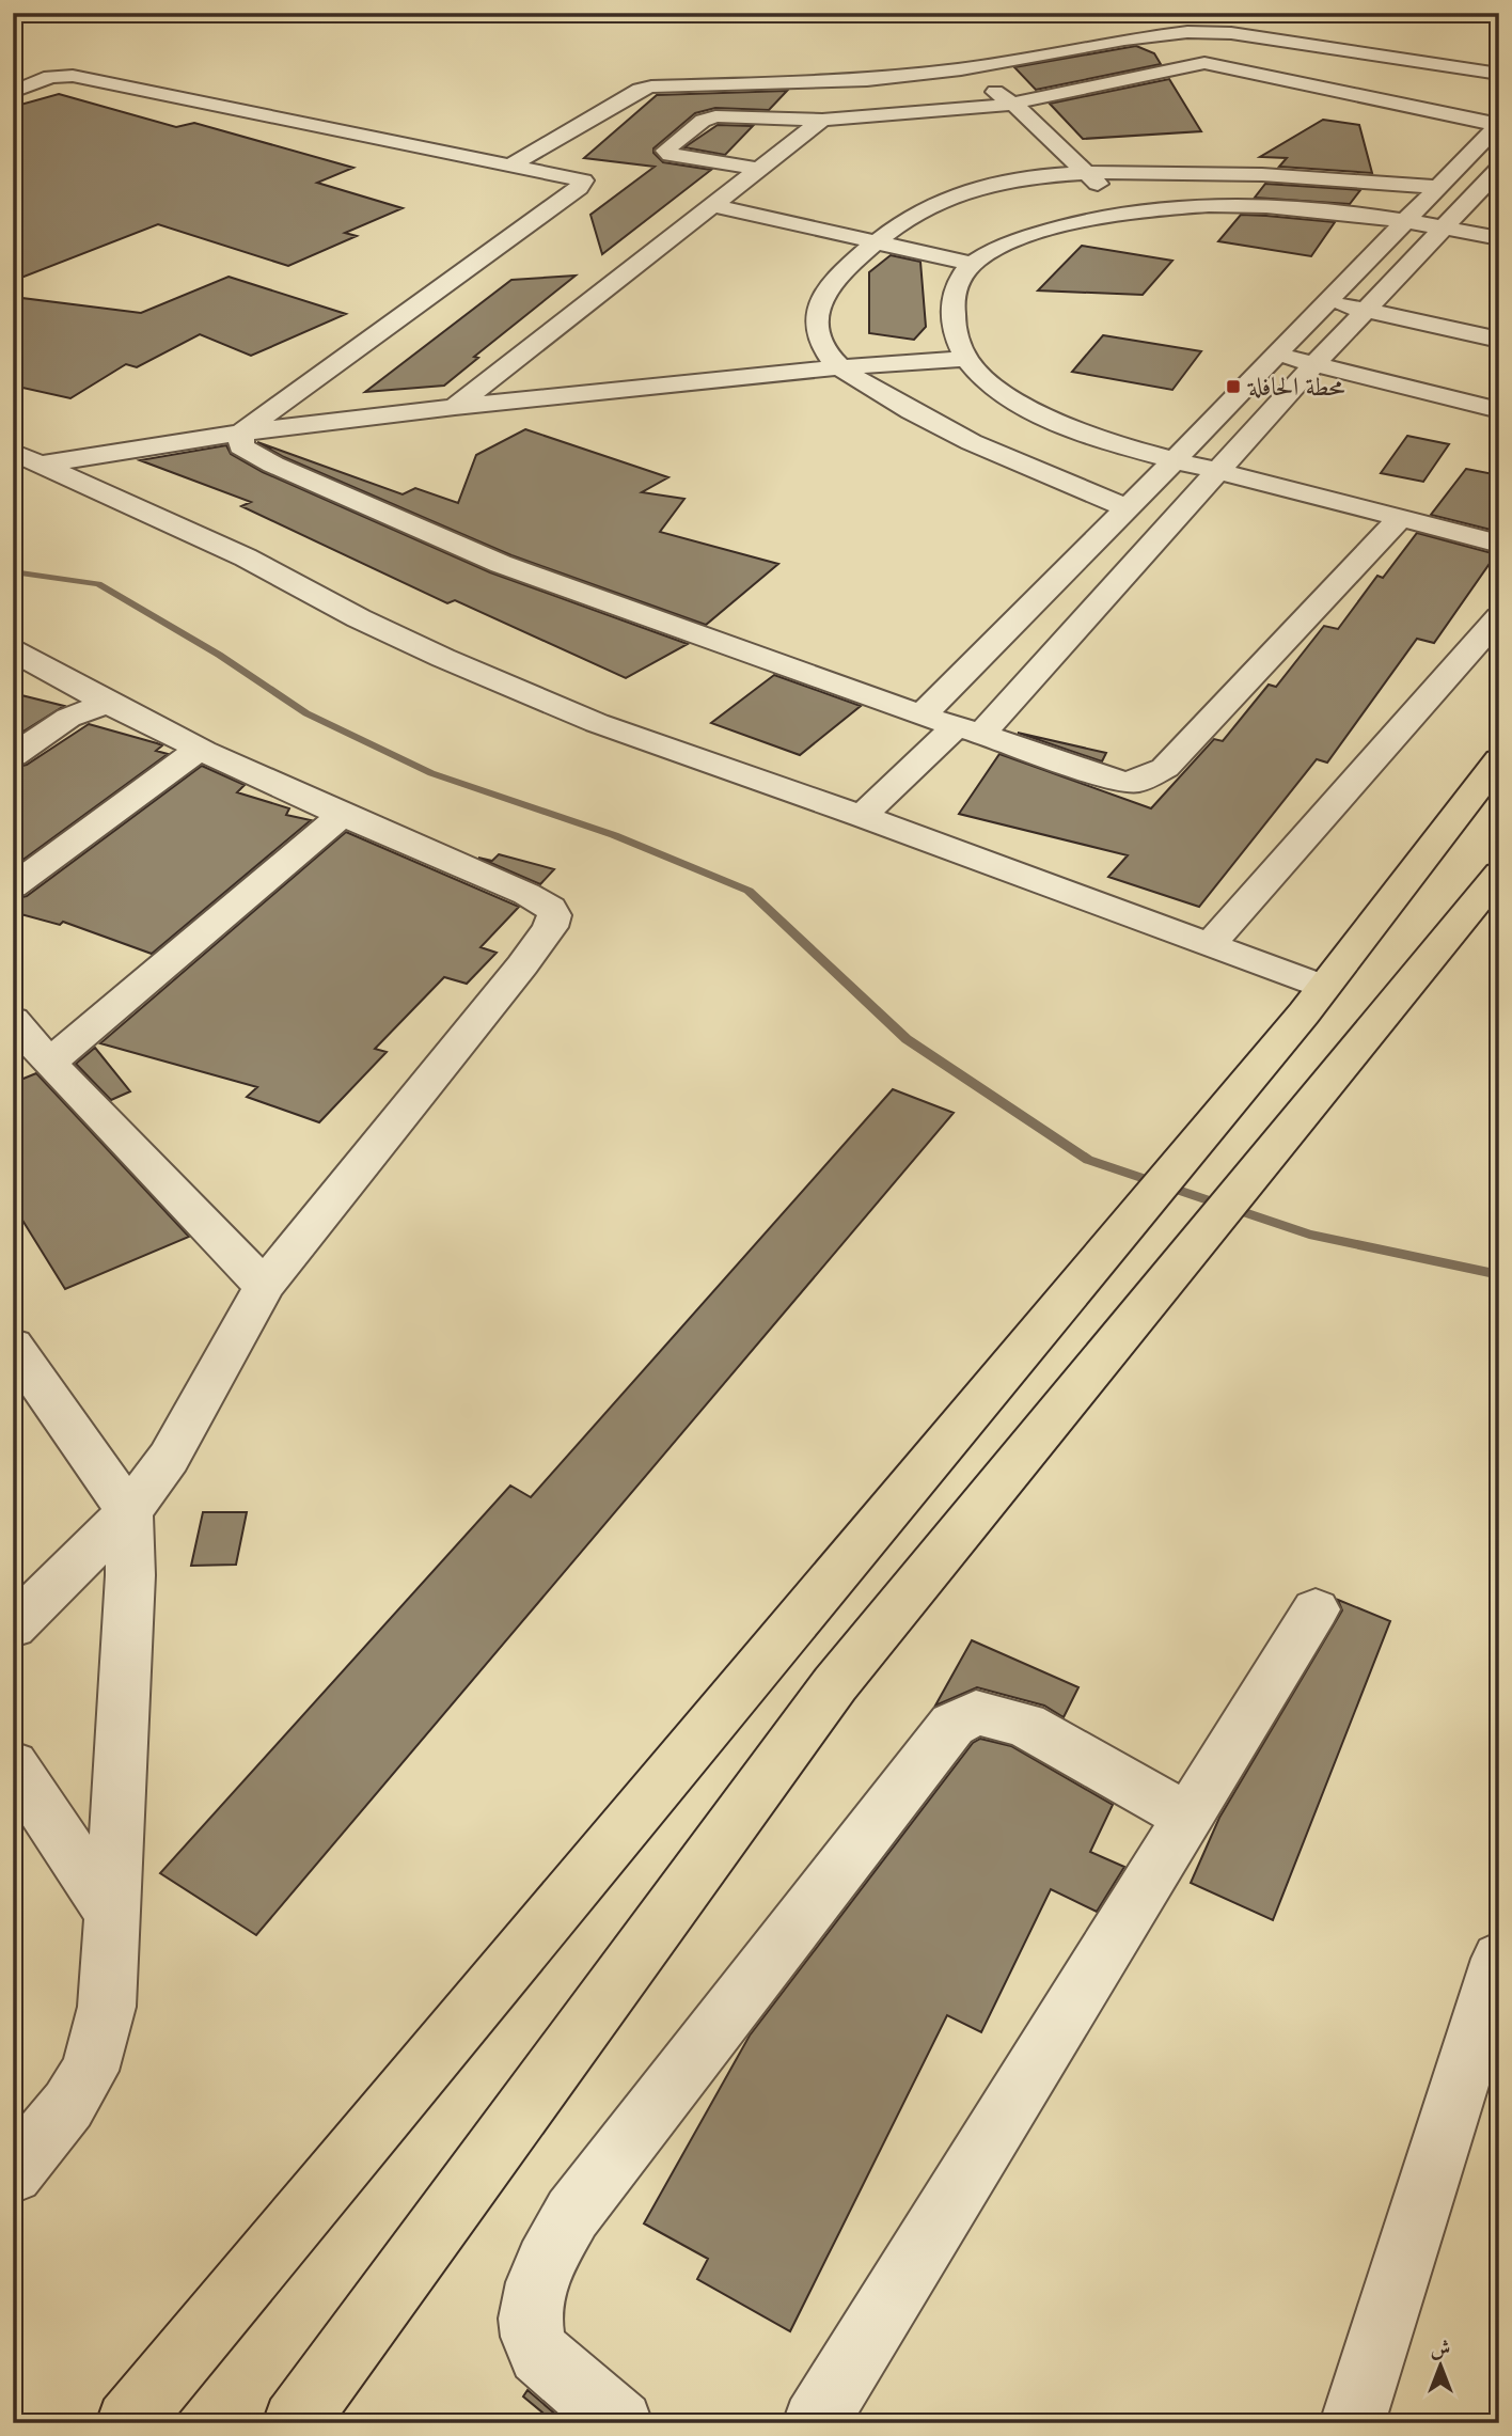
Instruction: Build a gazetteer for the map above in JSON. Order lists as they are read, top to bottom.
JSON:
{
  "places": {
    "transit": ["محطة الحافلة"]
  },
  "north": "top"
}
